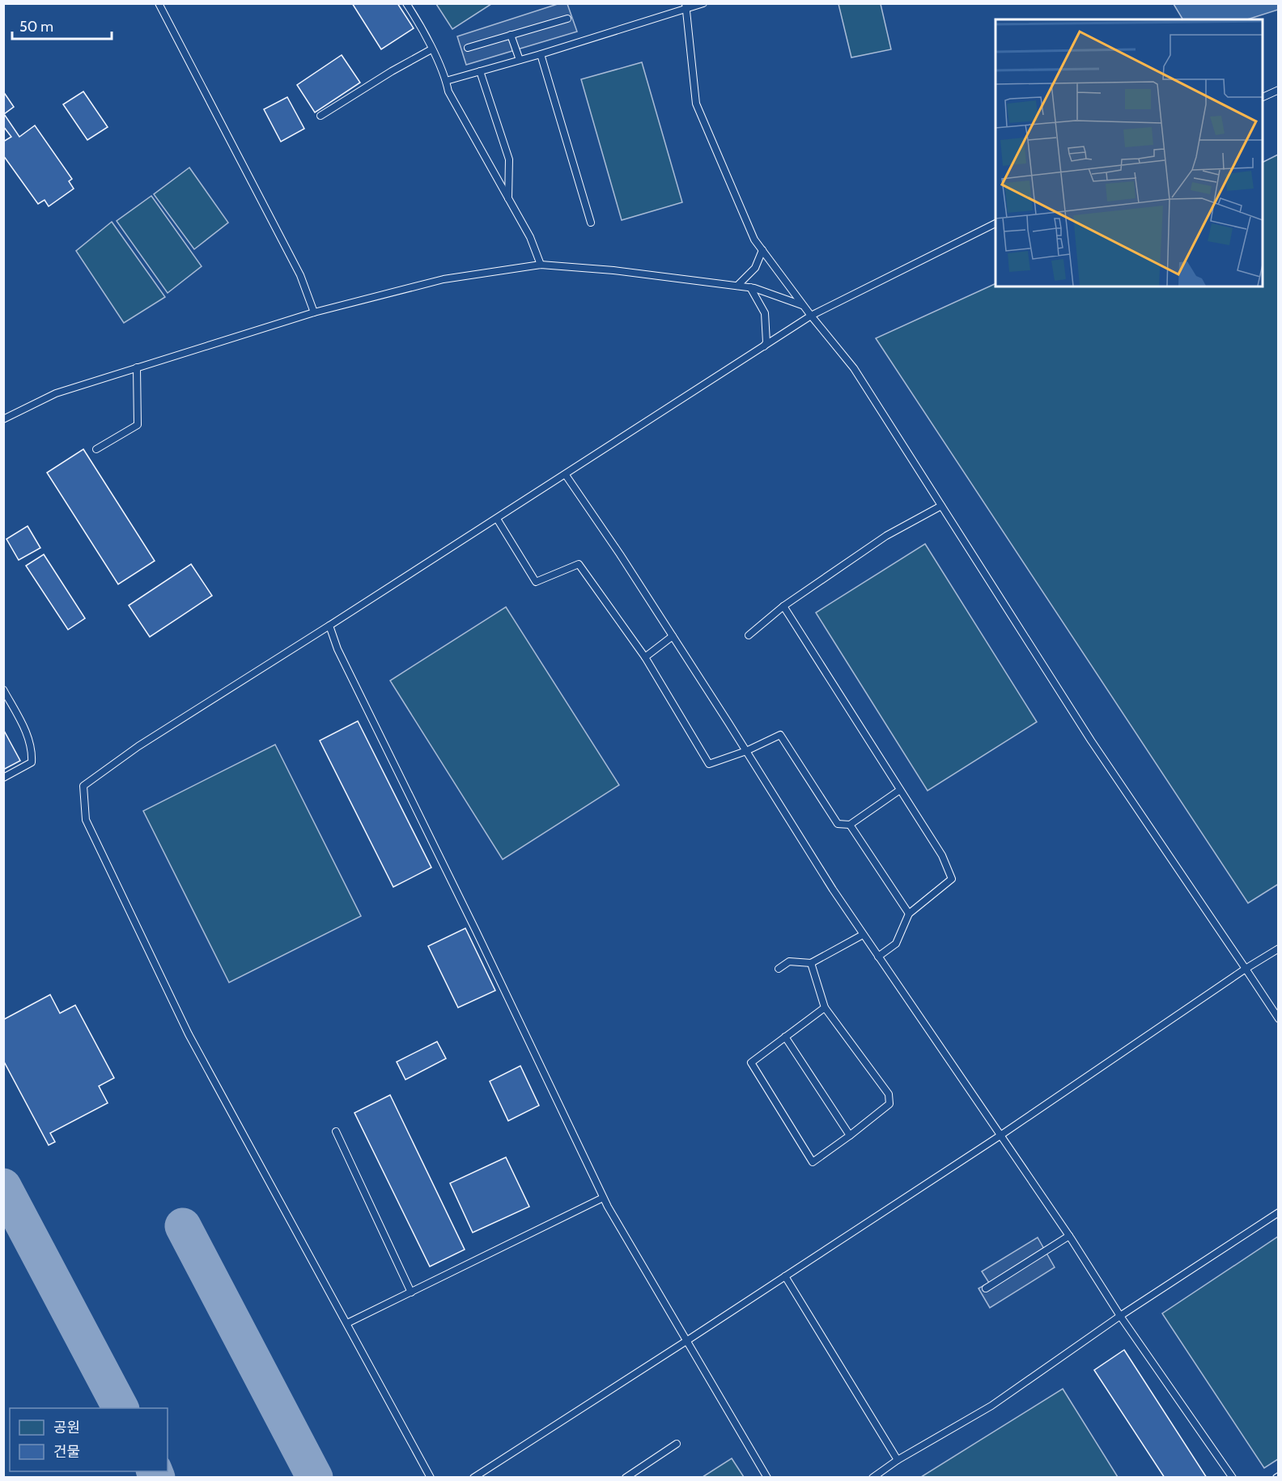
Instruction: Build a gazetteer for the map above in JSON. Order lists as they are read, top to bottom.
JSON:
{
  "legend": ["공원", "건물"],
  "scale_bar": "50 m"
}
